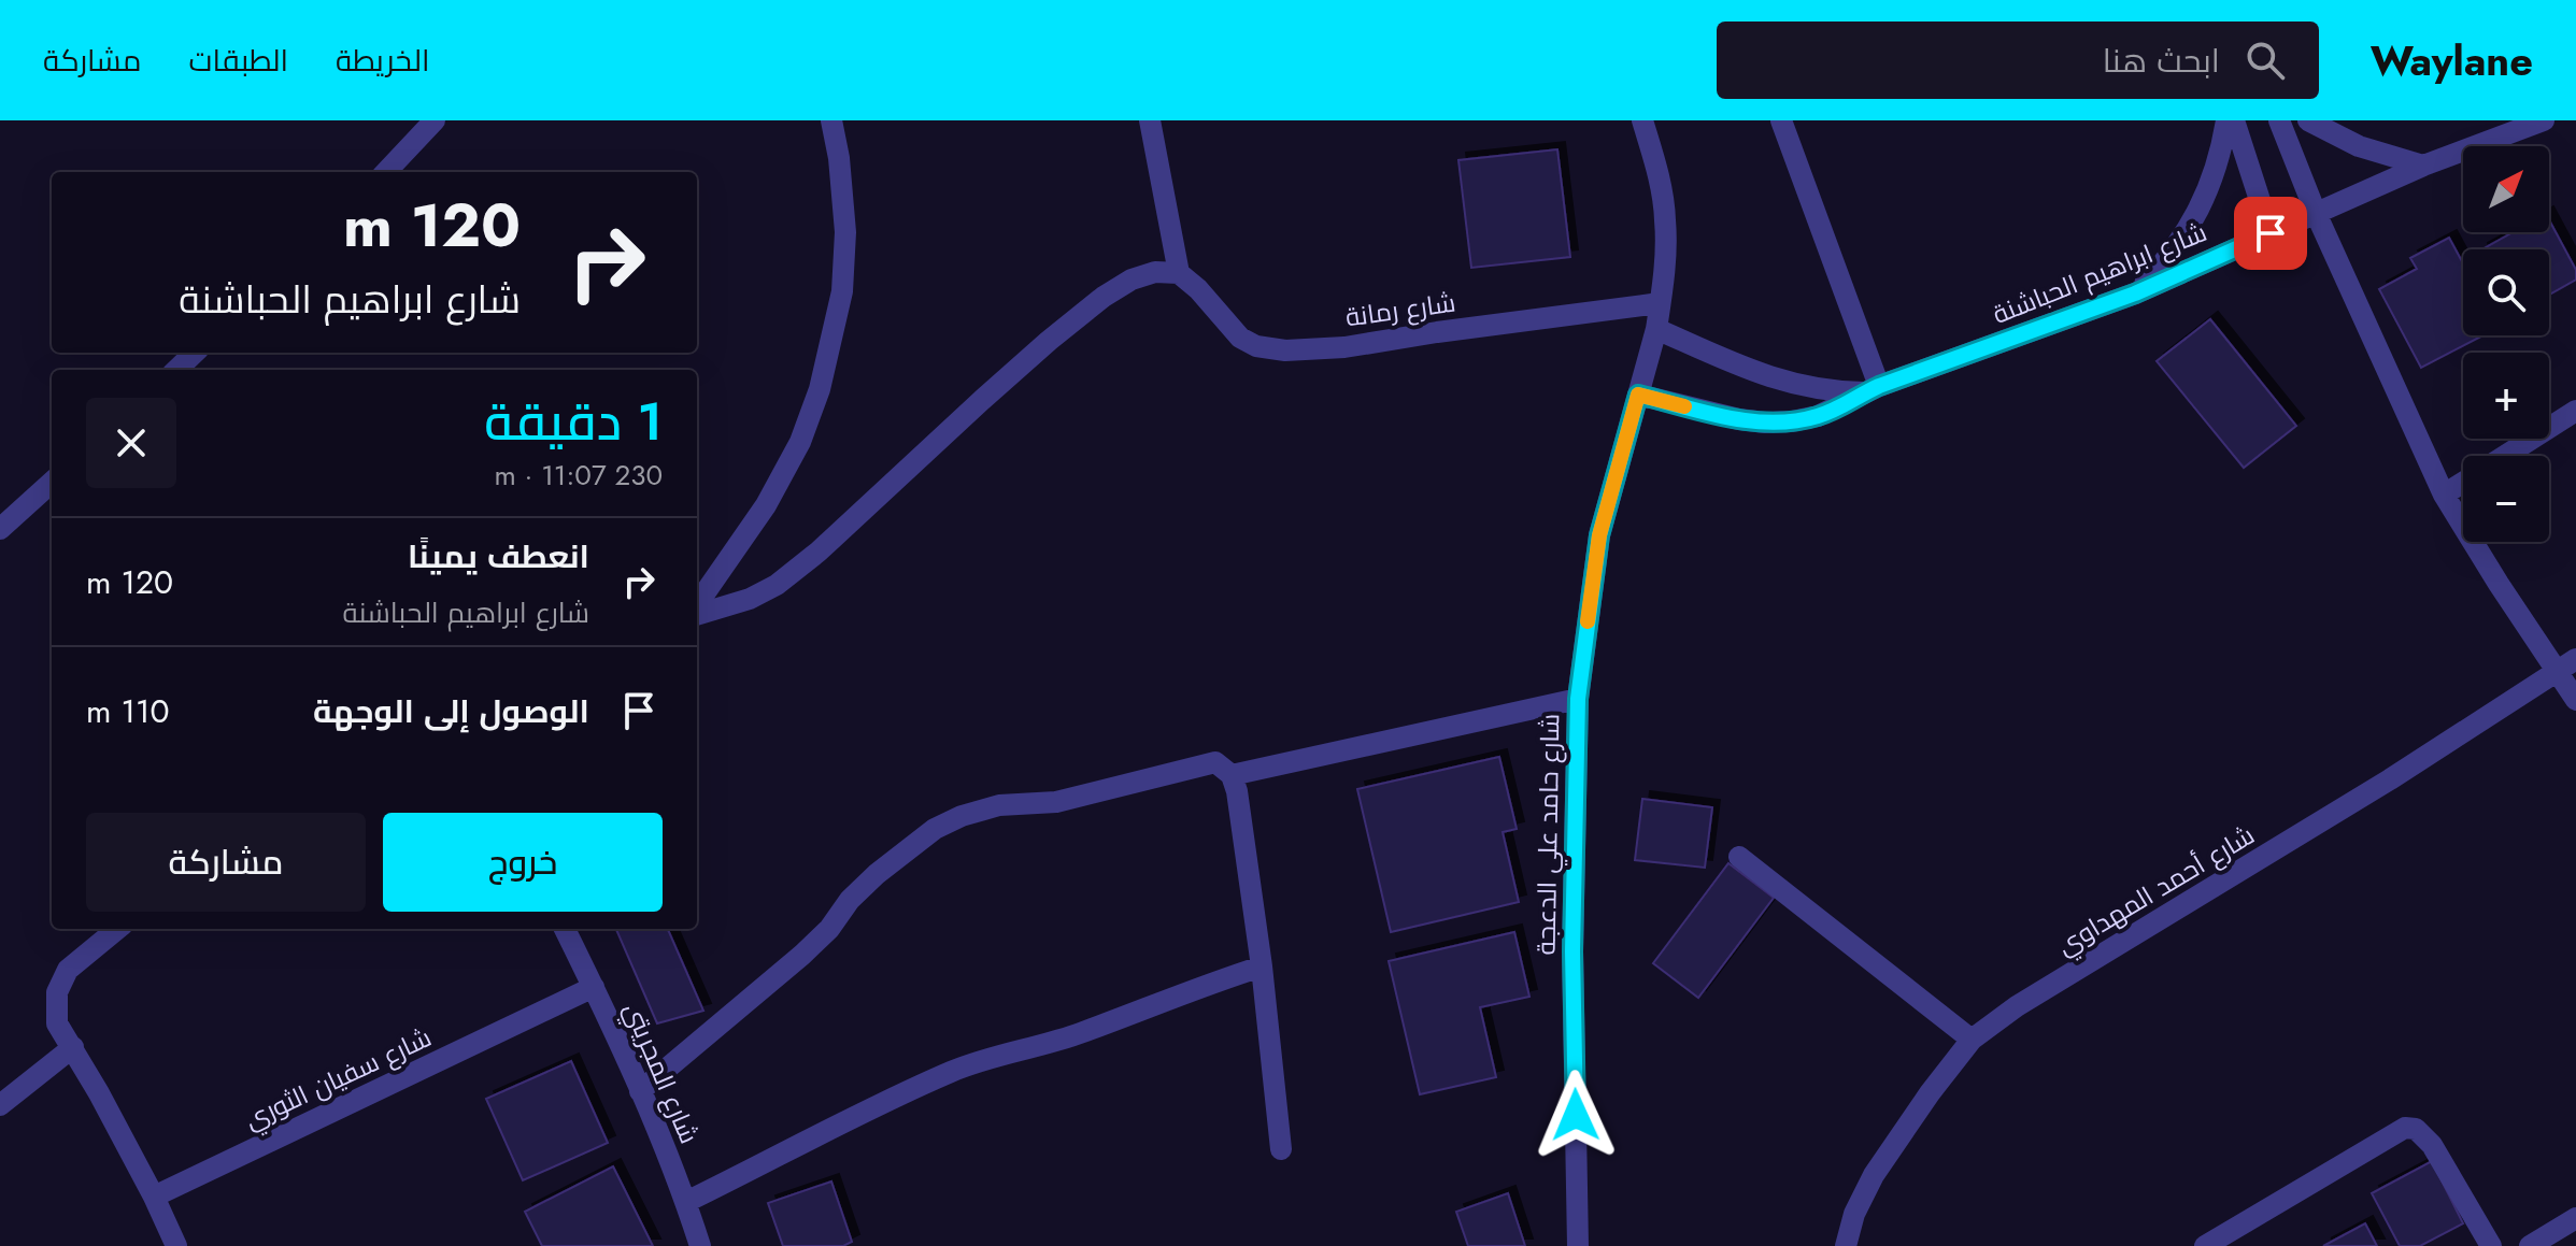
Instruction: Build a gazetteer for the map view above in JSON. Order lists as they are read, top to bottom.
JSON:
{
  "streets": {
    "street": [
      "شارع ابراهيم الحباشنة",
      "شارع رمانة",
      "شارع حامد علي الدعجة",
      "شارع أحمد المهداوي",
      "شارع المجريتي",
      "شارع سفيان الثوري"
    ]
  },
  "crossings": [
    ["شارع ابراهيم الحباشنة", "شارع حامد علي الدعجة"],
    ["شارع رمانة", "شارع حامد علي الدعجة"],
    ["شارع المجريتي", "شارع سفيان الثوري"]
  ],
  "north": "top right",
  "page": {
    "header": "Waylane",
    "search": "ابحث هنا",
    "nav": ["الخريطة", "الطبقات", "مشاركة"],
    "map_buttons": ["+", "−"],
    "turn": ["120 m", "شارع ابراهيم الحباشنة"],
    "heading": ["1 دقيقة", "230 m · 11:07"],
    "list": [
      {
        "name": "انعطف يمينًا",
        "note": "شارع ابراهيم الحباشنة",
        "value": "120 m"
      },
      {
        "name": "الوصول إلى الوجهة",
        "value": "110 m"
      }
    ],
    "buttons": ["خروج", "مشاركة"]
  }
}
